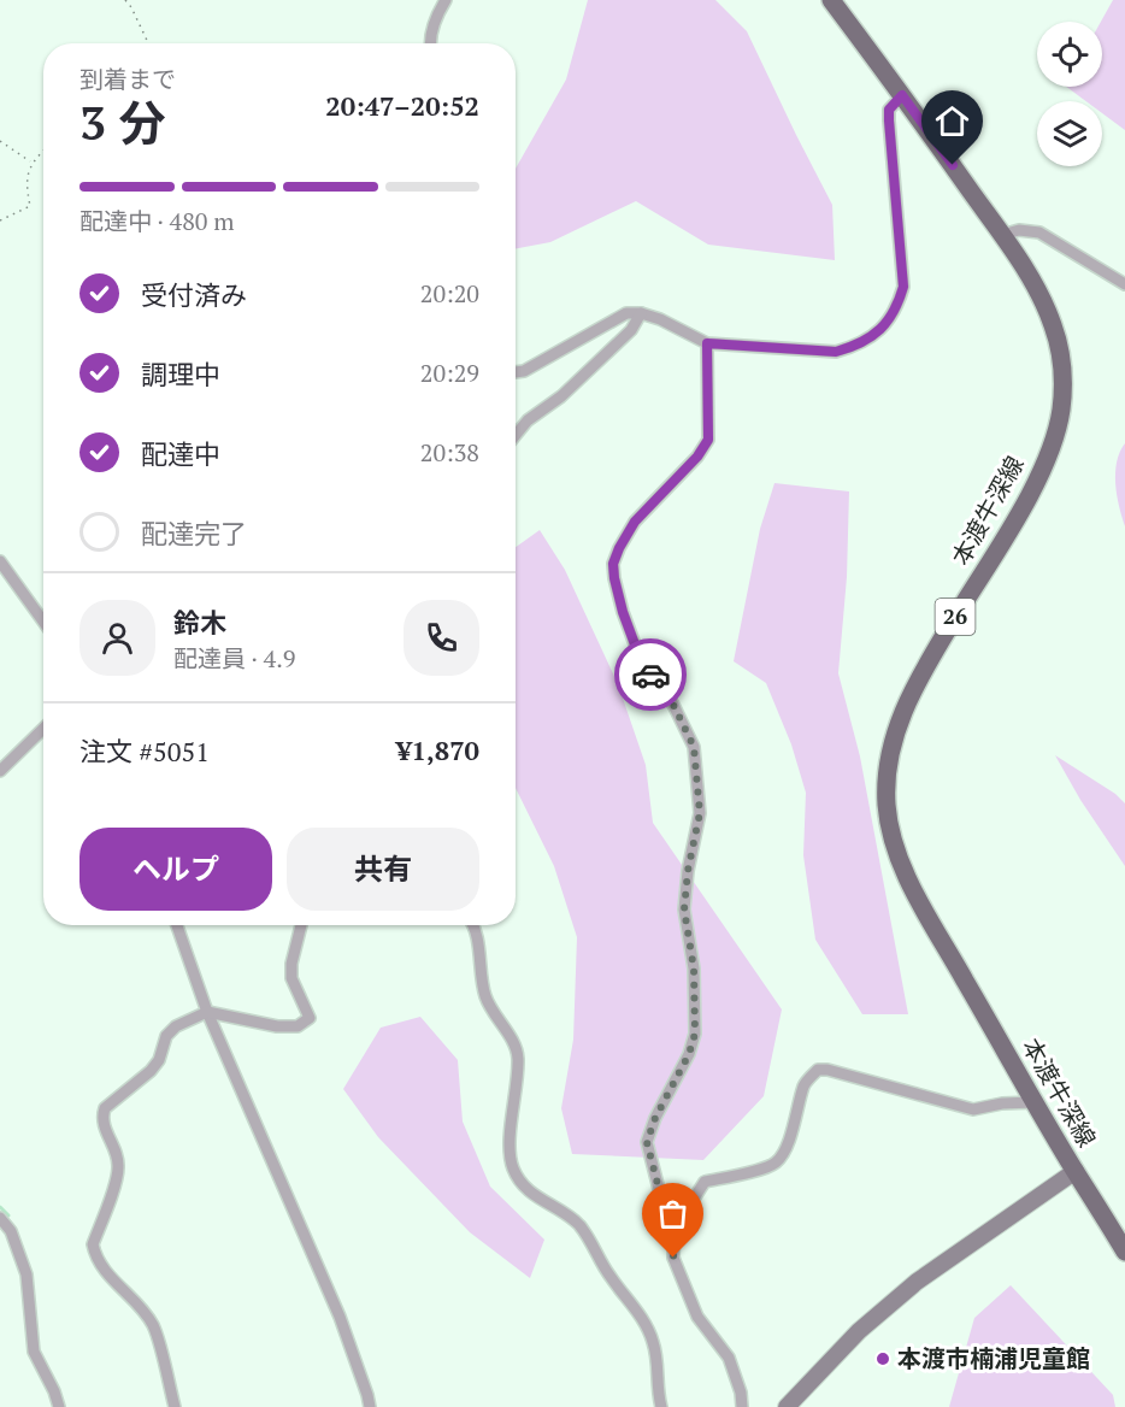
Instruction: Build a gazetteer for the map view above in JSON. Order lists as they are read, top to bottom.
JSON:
{
  "streets": {
    "main road": ["本渡牛深線", "26"]
  },
  "places": ["本渡市楠浦児童館"],
  "page": {
    "heading": ["3 分", "到着まで", "20:47–20:52"],
    "panel": [
      "鈴木",
      "配達員 · 4.9",
      "注文 #5051",
      "¥1,870"
    ],
    "bar": "配達中 · 480 m",
    "list": [
      ["受付済み", "20:20"],
      ["調理中", "20:29"],
      ["配達中", "20:38"],
      "配達完了"
    ],
    "buttons": ["ヘルプ", "共有"]
  }
}
